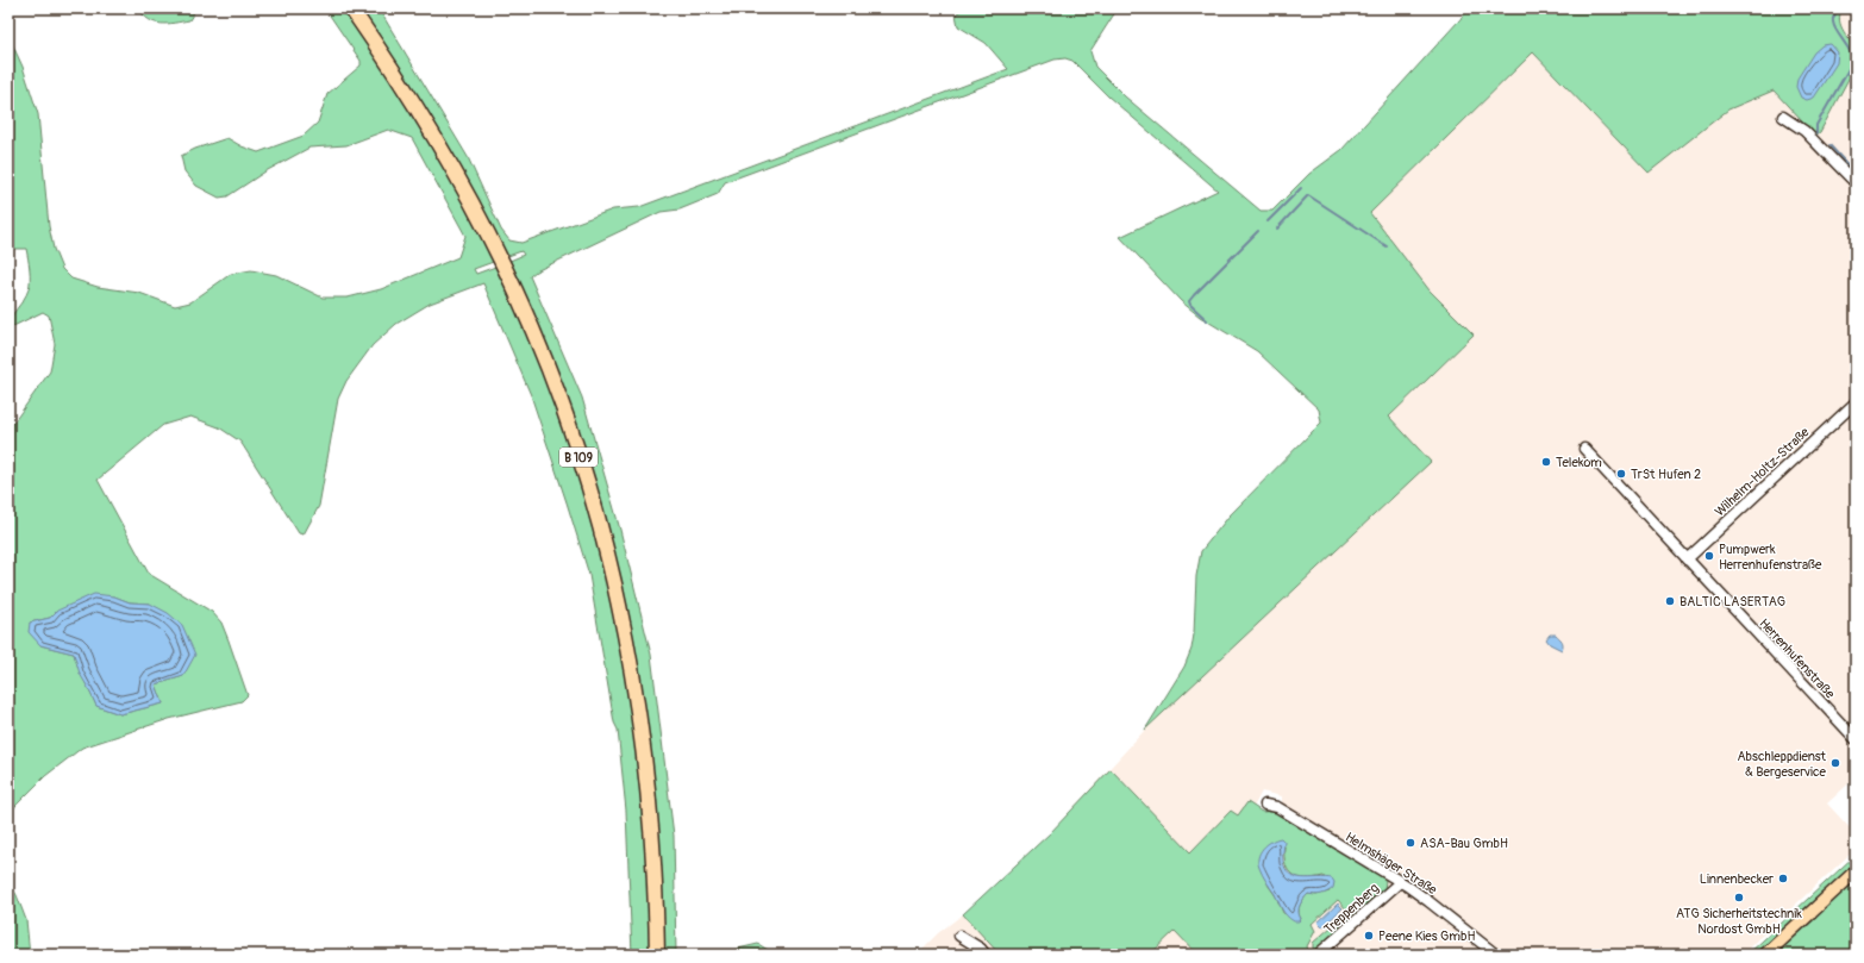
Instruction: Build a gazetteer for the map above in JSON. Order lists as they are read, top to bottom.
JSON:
{
  "streets": {
    "highway": ["B 109"],
    "street": [
      "Wilhelm-Holtz-Straße",
      "Herrenhufenstraße",
      "Helmshäger Straße",
      "Treppenberg"
    ]
  },
  "crossings": [
    ["Wilhelm-Holtz-Straße", "Herrenhufenstraße"],
    ["Helmshäger Straße", "Treppenberg"]
  ],
  "places": [
    "Telekom",
    "TrSt Hufen 2",
    "Pumpwerk Herrenhufenstraße",
    "BALTIC LASERTAG",
    "Abschleppdienst & Bergeservice",
    "ASA-Bau GmbH",
    "Linnenbecker",
    "ATG Sicherheitstechnik Nordost GmbH",
    "Peene Kies GmbH"
  ]
}
